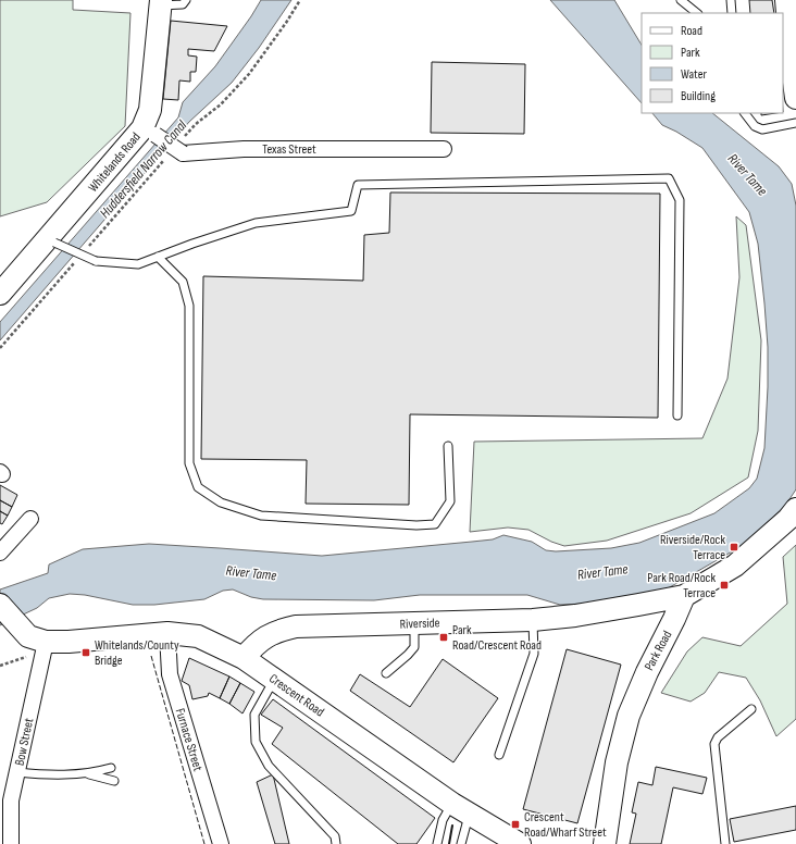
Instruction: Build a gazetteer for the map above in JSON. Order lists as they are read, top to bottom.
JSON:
{
  "streets": {
    "main road": [
      "Whitelands Road",
      "Riverside",
      "Park Road",
      "Crescent Road"
    ],
    "street": ["Texas Street", "Furnace Street", "Bow Street"]
  },
  "crossings": [
    ["Riverside", "Park Road"],
    ["Riverside", "Crescent Road"],
    ["Crescent Road", "Furnace Street"],
    ["Crescent Road", "Bow Street"]
  ],
  "water": ["Huddersfield Narrow Canal", "River Tame"],
  "places": {
    "transit": [
      "Riverside/Rock Terrace",
      "Park Road/Rock Terrace",
      "Park Road/Crescent Road",
      "Whitelands/County Bridge",
      "Crescent Road/Wharf Street"
    ]
  },
  "legend": [
    "Road",
    "Park",
    "Water",
    "Building"
  ]
}
